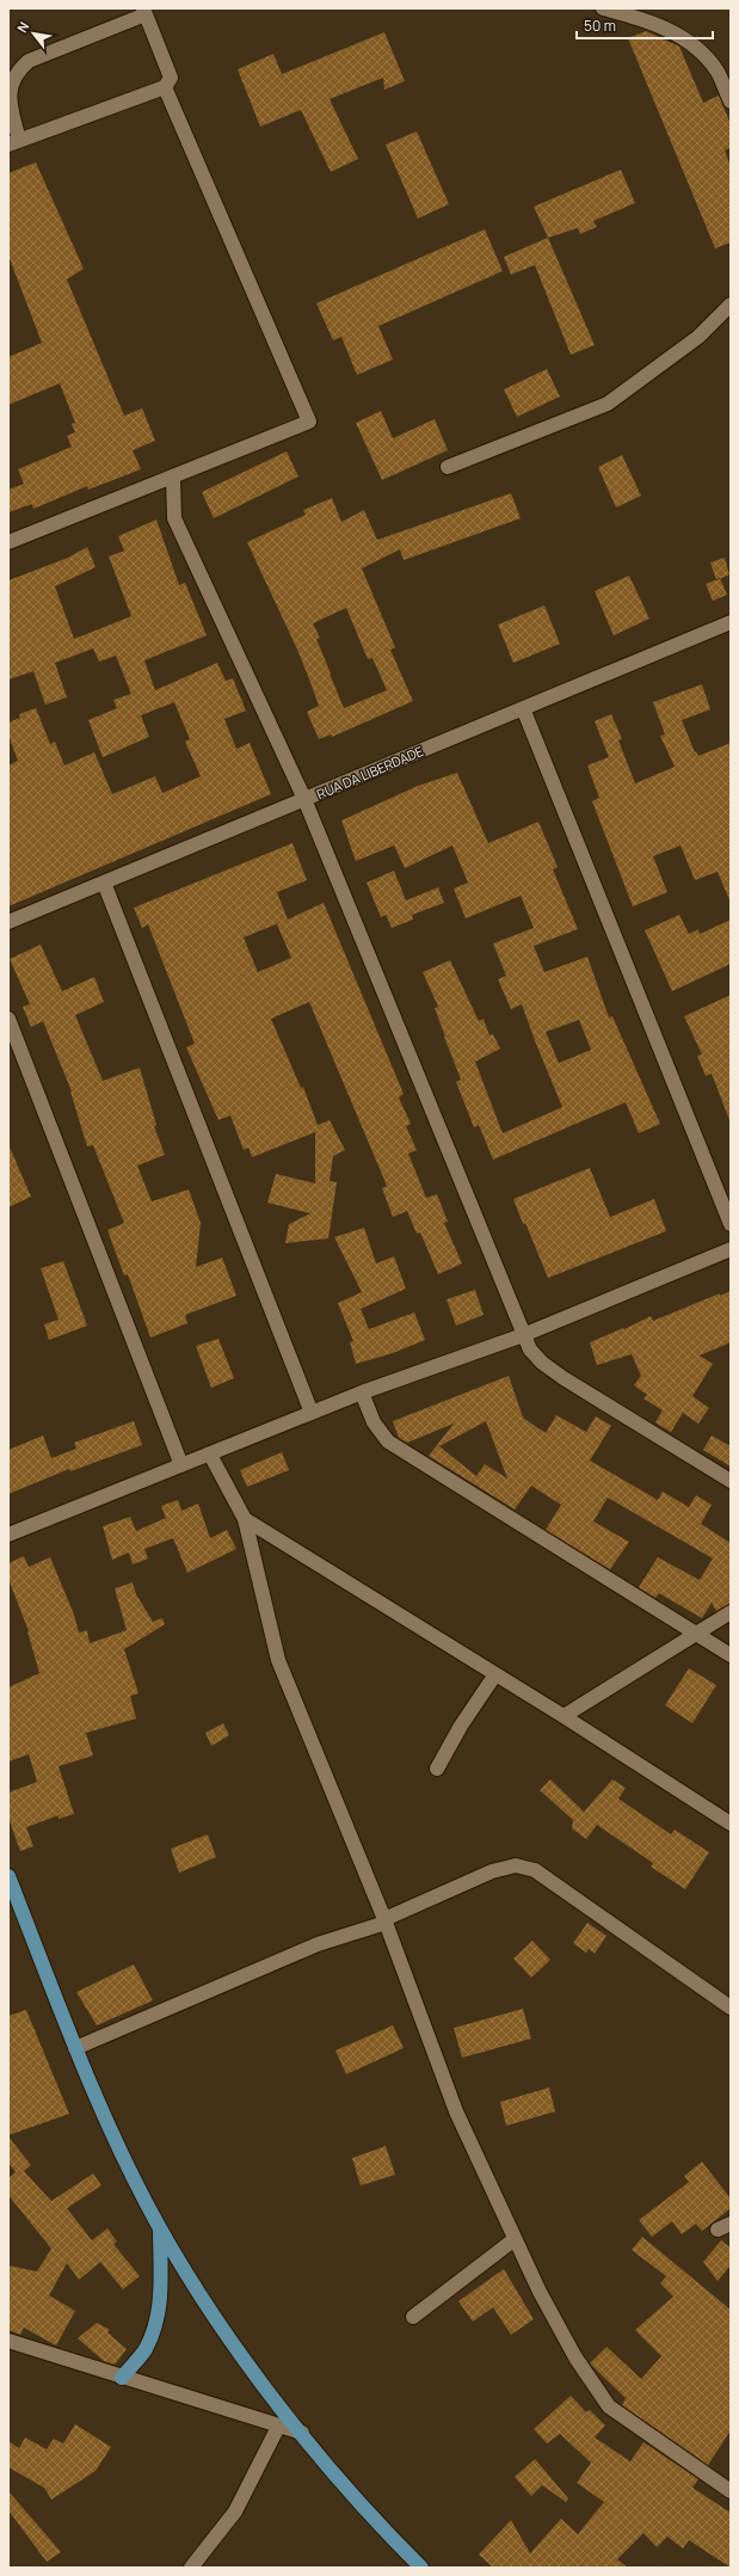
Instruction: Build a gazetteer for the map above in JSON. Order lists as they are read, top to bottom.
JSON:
{
  "streets": {
    "street": ["RUA DA LIBERDADE"]
  },
  "scale_bar": "50 m",
  "north": "top left"
}
